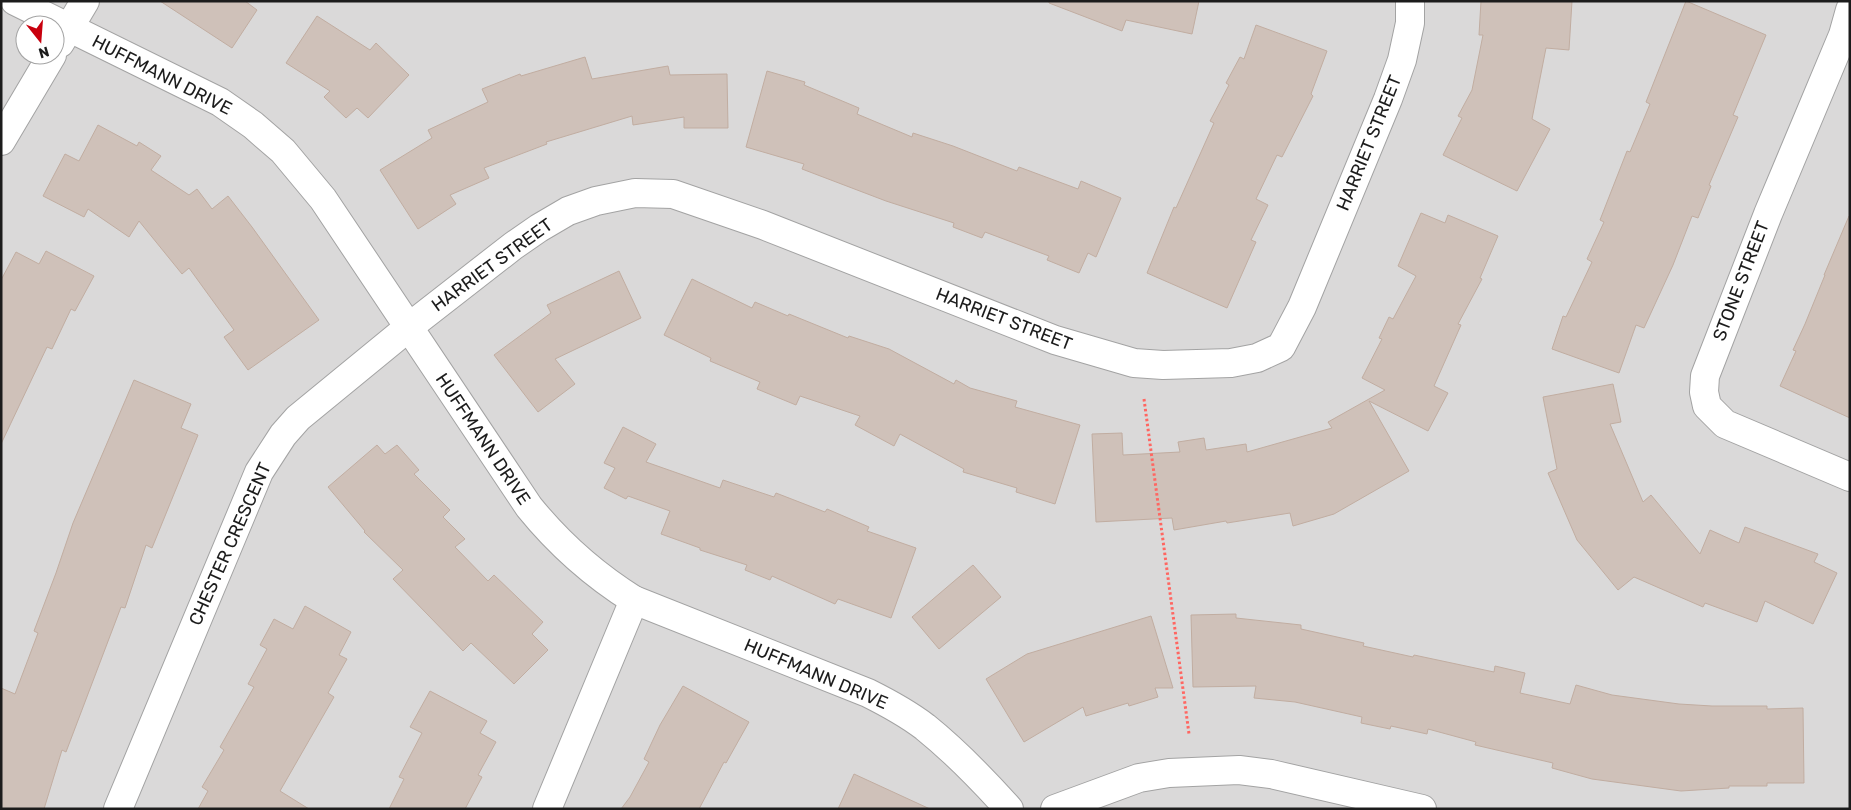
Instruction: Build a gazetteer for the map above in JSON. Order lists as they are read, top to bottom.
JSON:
{
  "streets": {
    "street": [
      "HUFFMANN DRIVE",
      "HARRIET STREET",
      "STONE STREET",
      "CHESTER CRESCENT"
    ]
  },
  "crossings": [
    ["HUFFMANN DRIVE", "HARRIET STREET"],
    ["HUFFMANN DRIVE", "CHESTER CRESCENT"],
    ["HARRIET STREET", "CHESTER CRESCENT"]
  ],
  "north": "bottom"
}
